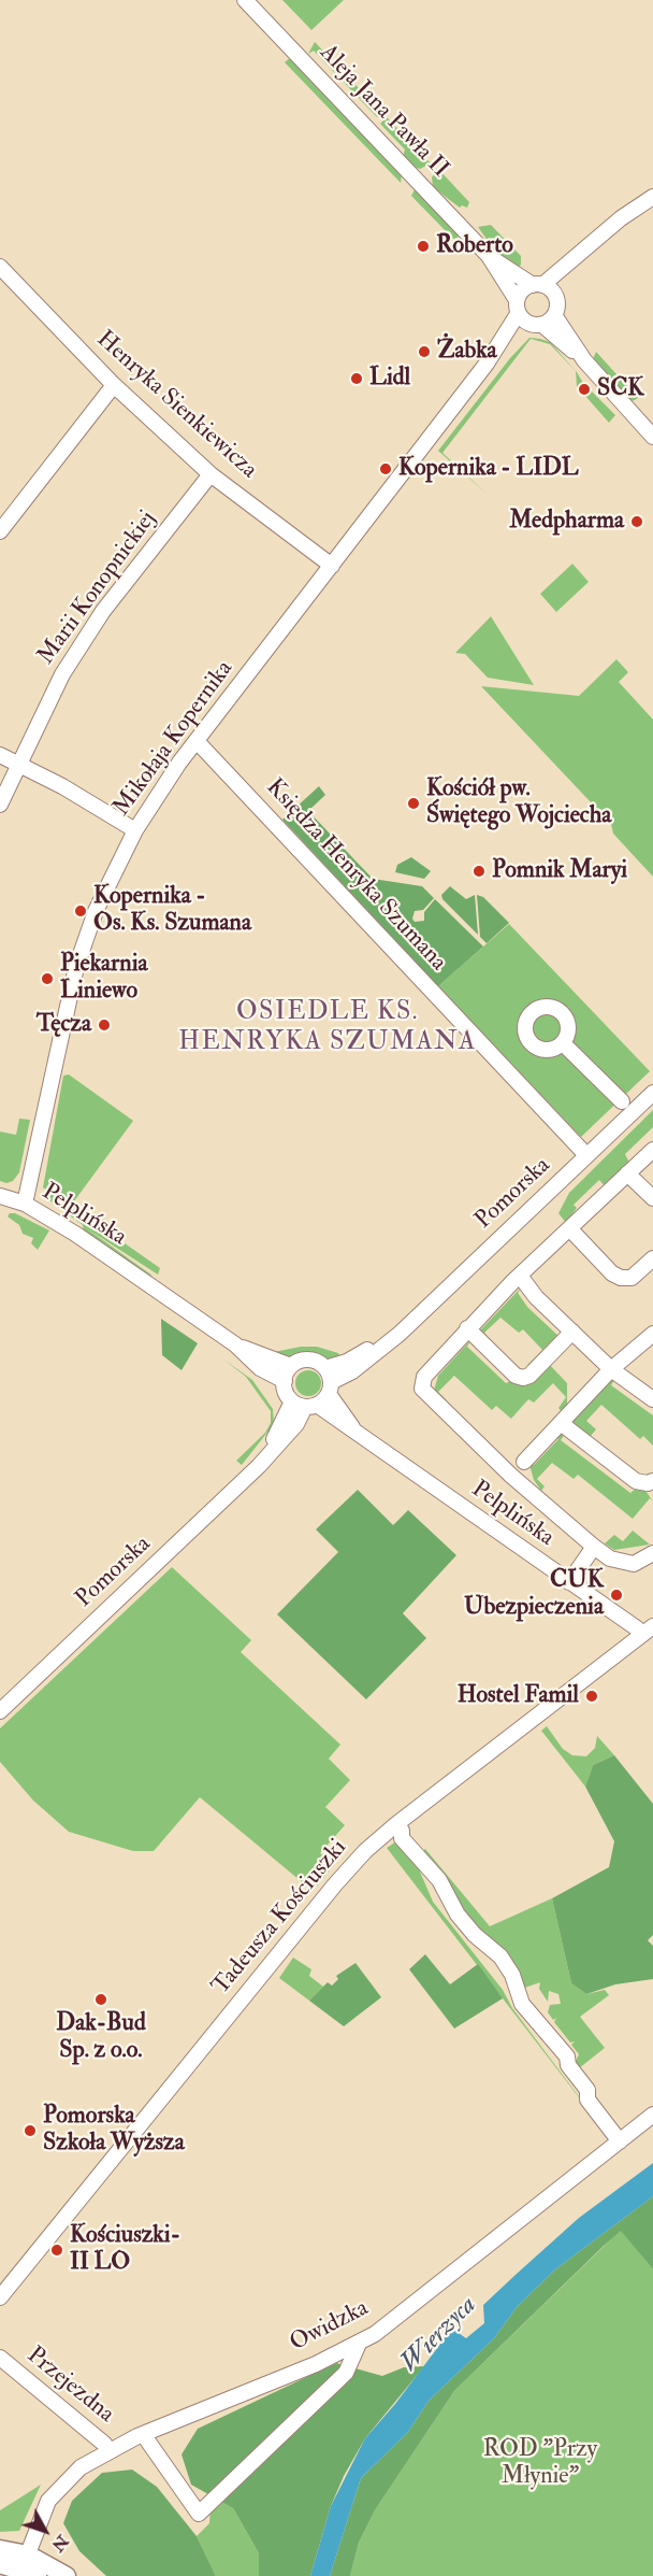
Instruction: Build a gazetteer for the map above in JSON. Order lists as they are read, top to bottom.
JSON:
{
  "streets": {
    "street": [
      "Aleja Jana Pawła II",
      "Henryka Sienkiewicza",
      "Marii Konopnickiej",
      "Mikołaja Kopernika",
      "Księdza Henryka Szumana",
      "Pomorska",
      "Pelplińska",
      "Tadeusza Kościuszki",
      "Owidzka",
      "Przejezdna"
    ]
  },
  "crossings": [
    ["Aleja Jana Pawła II", "Mikołaja Kopernika"],
    ["Henryka Sienkiewicza", "Marii Konopnickiej"],
    ["Henryka Sienkiewicza", "Mikołaja Kopernika"],
    ["Mikołaja Kopernika", "Księdza Henryka Szumana"],
    ["Mikołaja Kopernika", "Pelplińska"],
    ["Księdza Henryka Szumana", "Pomorska"],
    ["Pomorska", "Pelplińska"],
    ["Pelplińska", "Tadeusza Kościuszki"],
    ["Owidzka", "Przejezdna"]
  ],
  "districts": ["OSIEDLE KS. HENRYKA SZUMANA"],
  "water": ["Wierzyca"],
  "parks": ["ROD \"Przy Młynie\""],
  "places": [
    "Roberto",
    "Żabka",
    "Lidl",
    "SCK",
    "Kopernika - LIDL",
    "Medpharma",
    "Kościół pw. Świętego Wojciecha",
    "Pomnik Maryi",
    "Kopernika - Os. Ks. Szumana",
    "Piekarnia Liniewo",
    "Tęcza",
    "CUK Ubezpieczenia",
    "Hostel Famil",
    "Dak-Bud Sp. z o.o.",
    "Pomorska Szkoła Wyższa",
    "Kościuszki- II LO"
  ],
  "north": "bottom right"
}
